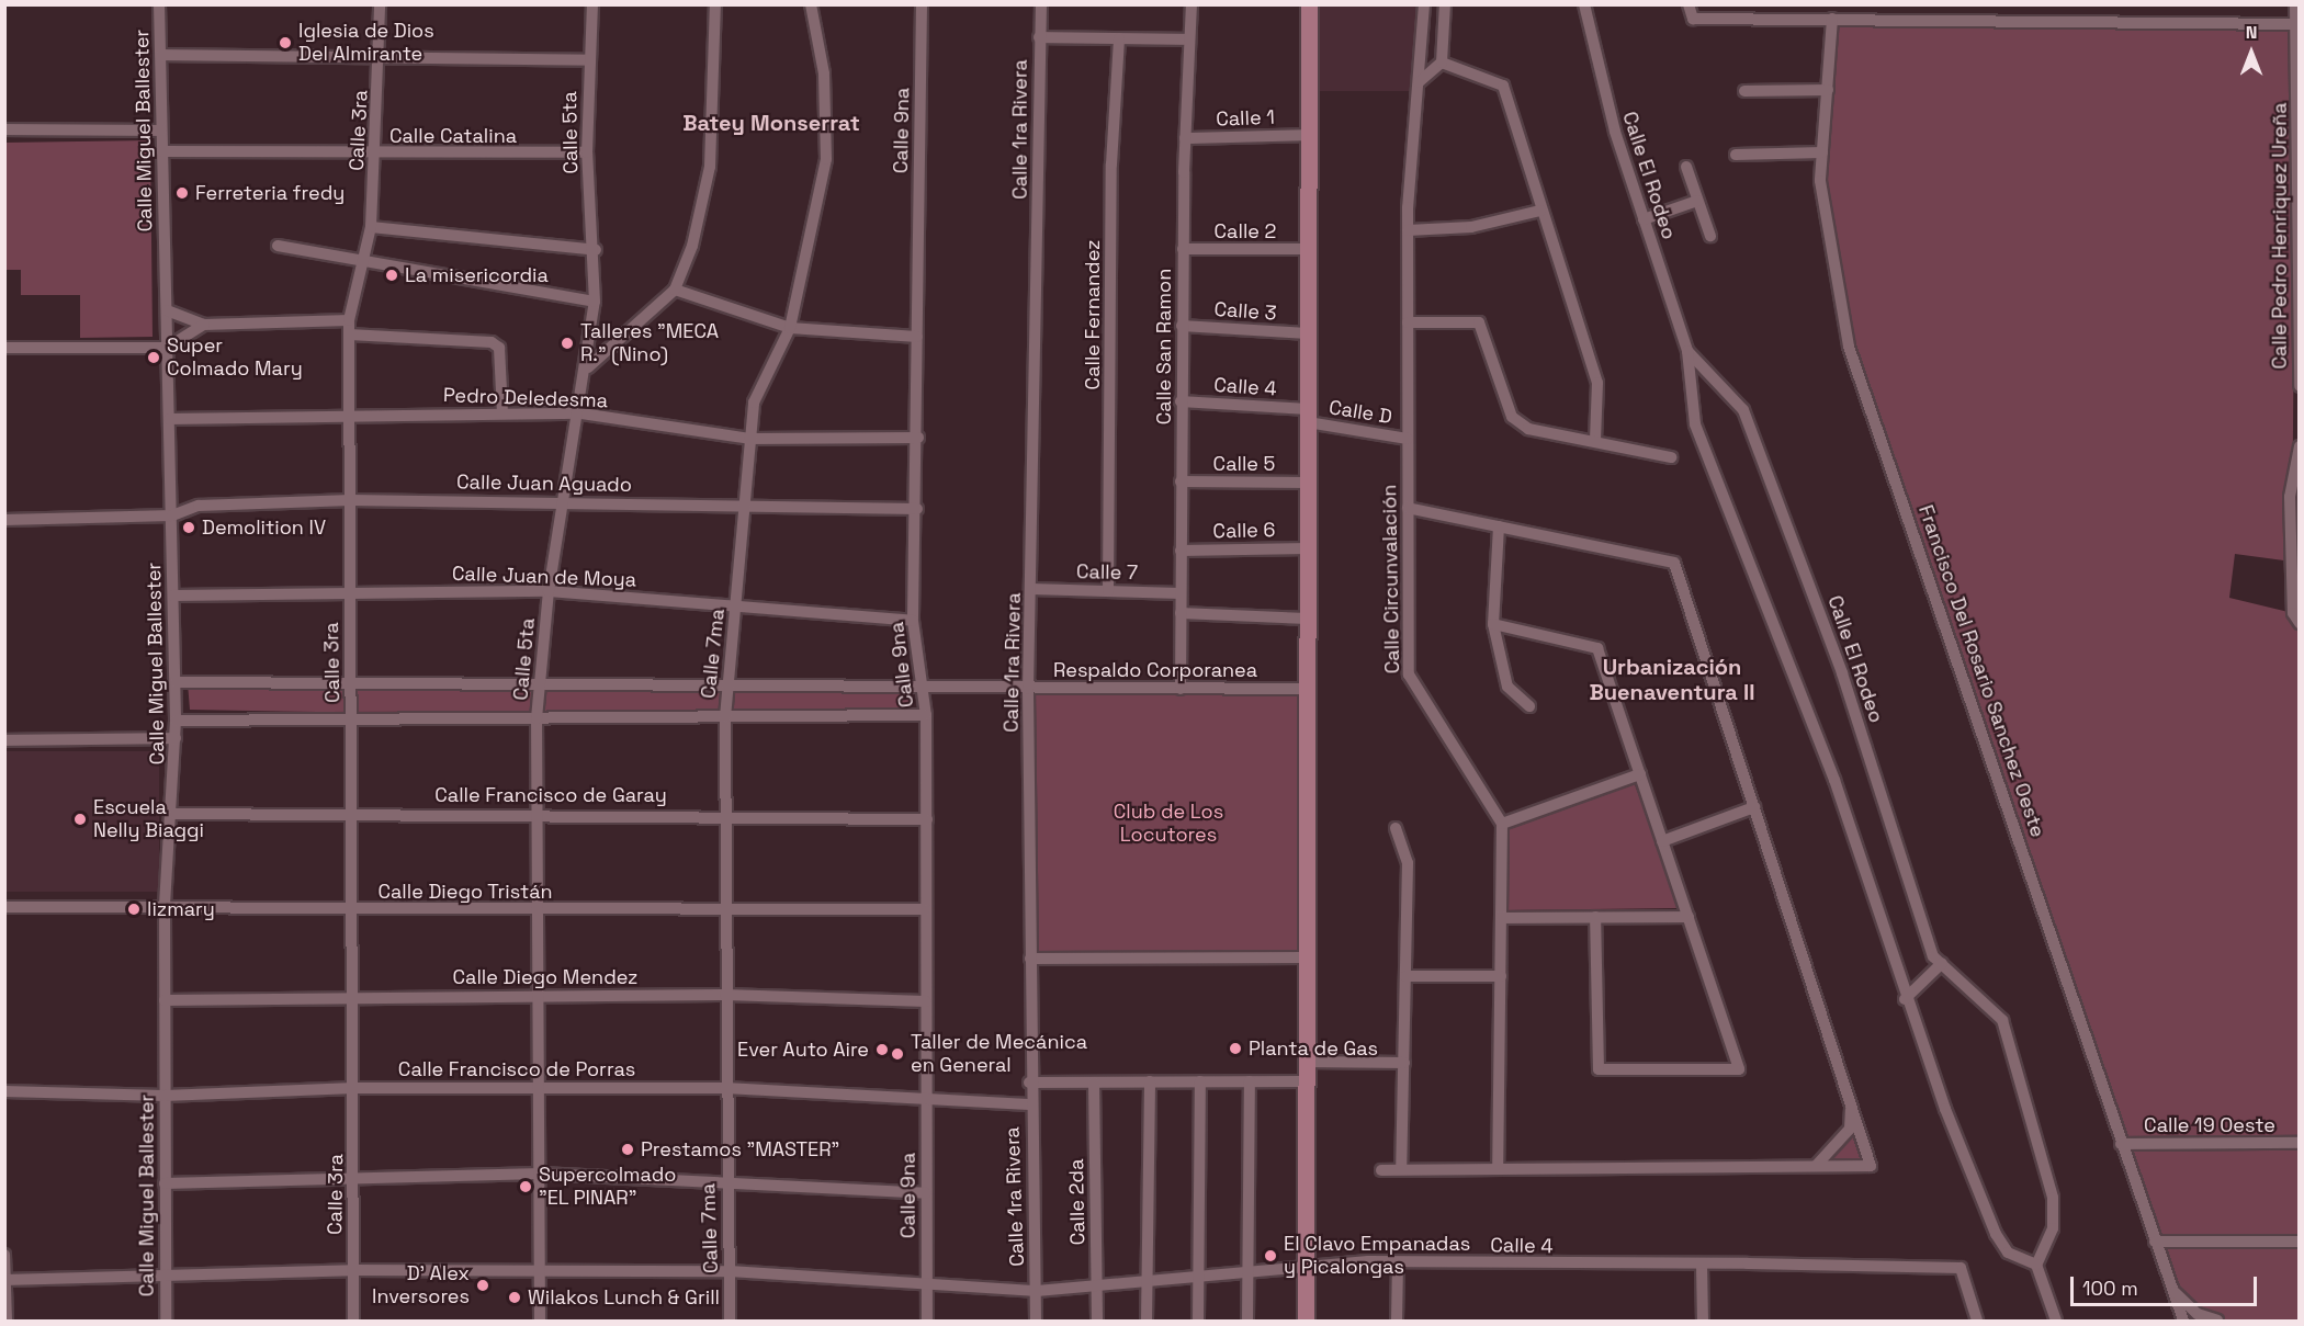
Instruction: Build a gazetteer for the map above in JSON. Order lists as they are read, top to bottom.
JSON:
{
  "streets": {
    "street": [
      "Calle 1",
      "Calle 1ra Rivera",
      "Calle Miguel Ballester",
      "Calle 3ra",
      "Calle 9na",
      "Calle 5ta",
      "Calle Catalina",
      "Calle El Rodeo",
      "Calle 2",
      "Calle Pedro Henriquez Ureña",
      "Calle 3",
      "Calle Fernandez",
      "Calle San Ramon",
      "Calle 4",
      "Pedro Deledesma",
      "Calle D",
      "Calle 5",
      "Calle Juan Aguado",
      "Calle 6",
      "Calle 7",
      "Calle Juan de Moya",
      "Calle Circunvalación",
      "Calle 7ma",
      "Respaldo Corporanea",
      "Francisco Del Rosario Sanchez Oeste",
      "Calle Francisco de Garay",
      "Calle Diego Tristán",
      "Calle Diego Mendez",
      "Calle Francisco de Porras",
      "Calle 19 Oeste",
      "Calle 2da"
    ]
  },
  "crossings": [
    ["Calle 1", "Calle San Ramon"],
    ["Calle 1ra Rivera", "Calle 4"],
    ["Calle 1ra Rivera", "Calle 7"],
    ["Calle 1ra Rivera", "Respaldo Corporanea"],
    ["Calle 1ra Rivera", "Calle Francisco de Porras"],
    ["Calle Miguel Ballester", "Calle Catalina"],
    ["Calle Miguel Ballester", "Calle 4"],
    ["Calle Miguel Ballester", "Pedro Deledesma"],
    ["Calle Miguel Ballester", "Calle Juan Aguado"],
    ["Calle Miguel Ballester", "Calle Juan de Moya"],
    ["Calle Miguel Ballester", "Respaldo Corporanea"],
    ["Calle Miguel Ballester", "Calle Francisco de Garay"],
    ["Calle Miguel Ballester", "Calle Diego Tristán"],
    ["Calle Miguel Ballester", "Calle Diego Mendez"],
    ["Calle Miguel Ballester", "Calle Francisco de Porras"],
    ["Calle 3ra", "Calle Catalina"],
    ["Calle 3ra", "Calle 4"],
    ["Calle 3ra", "Pedro Deledesma"],
    ["Calle 3ra", "Calle Juan Aguado"],
    ["Calle 3ra", "Calle Juan de Moya"],
    ["Calle 3ra", "Respaldo Corporanea"],
    ["Calle 3ra", "Calle Francisco de Garay"],
    ["Calle 3ra", "Calle Diego Tristán"],
    ["Calle 3ra", "Calle Diego Mendez"],
    ["Calle 3ra", "Calle Francisco de Porras"],
    ["Calle 9na", "Calle 4"],
    ["Calle 9na", "Pedro Deledesma"],
    ["Calle 9na", "Calle Juan Aguado"],
    ["Calle 9na", "Calle Juan de Moya"],
    ["Calle 9na", "Respaldo Corporanea"],
    ["Calle 9na", "Calle Francisco de Garay"],
    ["Calle 9na", "Calle Diego Tristán"],
    ["Calle 9na", "Calle Diego Mendez"],
    ["Calle 9na", "Calle Francisco de Porras"],
    ["Calle 5ta", "Calle Catalina"],
    ["Calle 5ta", "Calle 4"],
    ["Calle 5ta", "Pedro Deledesma"],
    ["Calle 5ta", "Calle Juan Aguado"],
    ["Calle 5ta", "Calle Juan de Moya"],
    ["Calle 5ta", "Respaldo Corporanea"],
    ["Calle 5ta", "Calle Francisco de Garay"],
    ["Calle 5ta", "Calle Diego Tristán"],
    ["Calle 5ta", "Calle Diego Mendez"],
    ["Calle 5ta", "Calle Francisco de Porras"],
    ["Calle 2", "Calle San Ramon"],
    ["Calle 3", "Calle San Ramon"],
    ["Calle Fernandez", "Calle 7"],
    ["Calle San Ramon", "Calle 4"],
    ["Calle San Ramon", "Calle 5"],
    ["Calle San Ramon", "Calle 6"],
    ["Calle San Ramon", "Calle 7"],
    ["Calle San Ramon", "Respaldo Corporanea"],
    ["Calle 4", "Calle D"],
    ["Calle 4", "Calle 7ma"],
    ["Calle 4", "Calle 2da"],
    ["Pedro Deledesma", "Calle 7ma"],
    ["Calle D", "Calle Circunvalación"],
    ["Calle Juan Aguado", "Calle 7ma"],
    ["Calle Juan de Moya", "Calle 7ma"],
    ["Calle 7ma", "Respaldo Corporanea"],
    ["Calle 7ma", "Calle Francisco de Garay"],
    ["Calle 7ma", "Calle Diego Tristán"],
    ["Calle 7ma", "Calle Diego Mendez"],
    ["Calle 7ma", "Calle Francisco de Porras"],
    ["Francisco Del Rosario Sanchez Oeste", "Calle 19 Oeste"]
  ],
  "districts": ["Batey Monserrat", "Urbanización Buenaventura II"],
  "parks": ["Club de Los Locutores"],
  "places": [
    "Iglesia de Dios Del Almirante",
    "Ferreteria fredy",
    "La misericordia",
    "Talleres \"MECA R.\" (Nino)",
    "Super Colmado Mary",
    "Demolition IV",
    "Escuela Nelly Biaggi",
    "lizmary",
    "Planta de Gas",
    "Ever Auto Aire",
    "Taller de Mecánica en General",
    "Prestamos \"MASTER\"",
    "Supercolmado \"EL PINAR\"",
    "El Clavo Empanadas y Picalongas",
    "D' Alex Inversores",
    "Wilakos Lunch & Grill"
  ],
  "scale_bar": "100 m",
  "north": "top"
}
